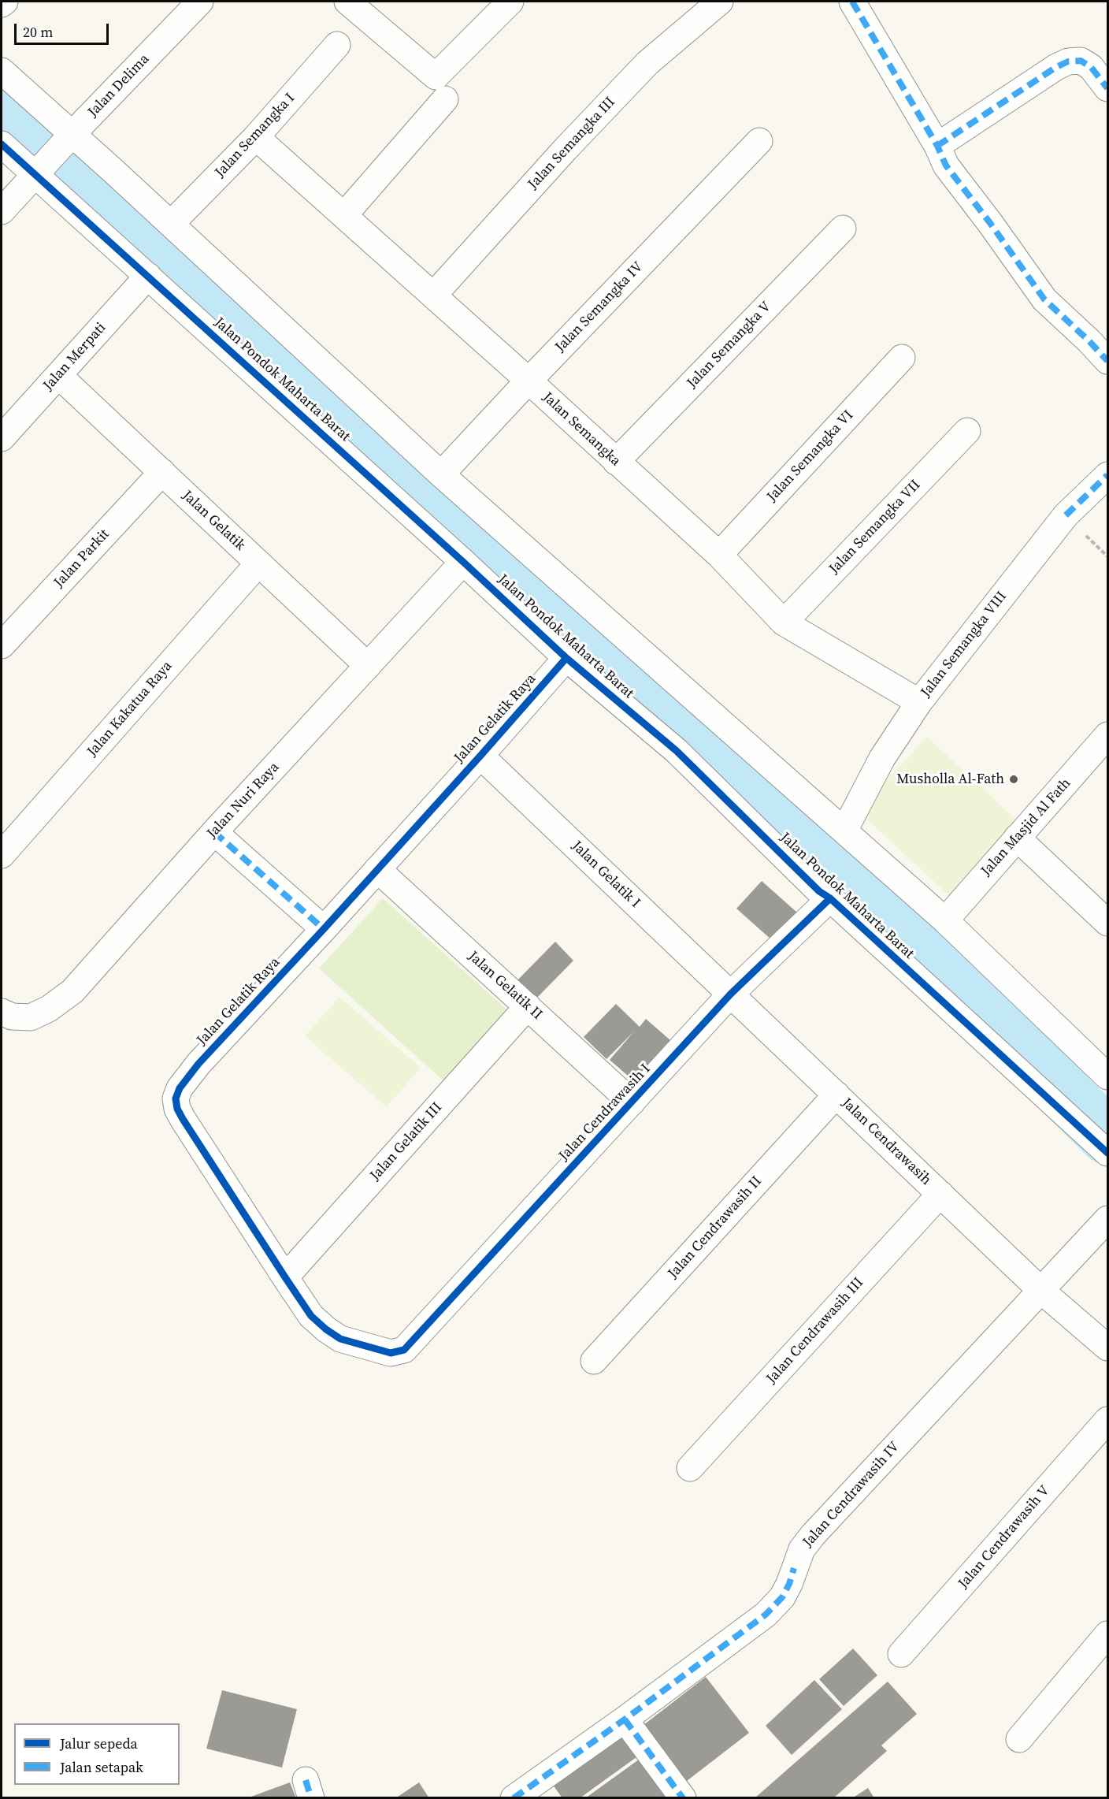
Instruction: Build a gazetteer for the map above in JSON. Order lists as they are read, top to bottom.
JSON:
{
  "streets": {
    "street": [
      "Jalan Delima",
      "Jalan Semangka I",
      "Jalan Semangka III",
      "Jalan Semangka IV",
      "Jalan Semangka V",
      "Jalan Merpati",
      "Jalan Pondok Maharta Barat",
      "Jalan Semangka",
      "Jalan Semangka VI",
      "Jalan Gelatik",
      "Jalan Semangka VII",
      "Jalan Parkit",
      "Jalan Semangka VIII",
      "Jalan Kakatua Raya",
      "Jalan Gelatik Raya",
      "Jalan Nuri Raya",
      "Jalan Masjid Al Fath",
      "Jalan Gelatik I",
      "Jalan Gelatik II",
      "Jalan Cendrawasih I",
      "Jalan Gelatik III",
      "Jalan Cendrawasih",
      "Jalan Cendrawasih II",
      "Jalan Cendrawasih III",
      "Jalan Cendrawasih IV",
      "Jalan Cendrawasih V"
    ]
  },
  "crossings": [
    ["Jalan Delima", "Jalan Pondok Maharta Barat"],
    ["Jalan Semangka I", "Jalan Pondok Maharta Barat"],
    ["Jalan Semangka I", "Jalan Semangka"],
    ["Jalan Semangka III", "Jalan Semangka"],
    ["Jalan Semangka IV", "Jalan Pondok Maharta Barat"],
    ["Jalan Semangka IV", "Jalan Semangka"],
    ["Jalan Semangka V", "Jalan Semangka"],
    ["Jalan Merpati", "Jalan Pondok Maharta Barat"],
    ["Jalan Merpati", "Jalan Gelatik"],
    ["Jalan Pondok Maharta Barat", "Jalan Semangka VIII"],
    ["Jalan Pondok Maharta Barat", "Jalan Gelatik Raya"],
    ["Jalan Pondok Maharta Barat", "Jalan Nuri Raya"],
    ["Jalan Pondok Maharta Barat", "Jalan Masjid Al Fath"],
    ["Jalan Pondok Maharta Barat", "Jalan Cendrawasih I"],
    ["Jalan Semangka", "Jalan Semangka VI"],
    ["Jalan Semangka", "Jalan Semangka VII"],
    ["Jalan Semangka", "Jalan Semangka VIII"],
    ["Jalan Gelatik", "Jalan Parkit"],
    ["Jalan Gelatik", "Jalan Kakatua Raya"],
    ["Jalan Gelatik", "Jalan Nuri Raya"],
    ["Jalan Gelatik Raya", "Jalan Gelatik I"],
    ["Jalan Gelatik Raya", "Jalan Gelatik II"],
    ["Jalan Gelatik Raya", "Jalan Cendrawasih I"],
    ["Jalan Gelatik Raya", "Jalan Gelatik III"],
    ["Jalan Gelatik I", "Jalan Cendrawasih I"],
    ["Jalan Gelatik I", "Jalan Cendrawasih"],
    ["Jalan Gelatik II", "Jalan Cendrawasih I"],
    ["Jalan Gelatik II", "Jalan Gelatik III"],
    ["Jalan Cendrawasih I", "Jalan Cendrawasih"],
    ["Jalan Cendrawasih", "Jalan Cendrawasih II"],
    ["Jalan Cendrawasih", "Jalan Cendrawasih III"],
    ["Jalan Cendrawasih", "Jalan Cendrawasih IV"]
  ],
  "places": ["Musholla Al-Fath"],
  "legend": ["Jalur sepeda", "Jalan setapak"],
  "scale_bar": "20 m"
}
